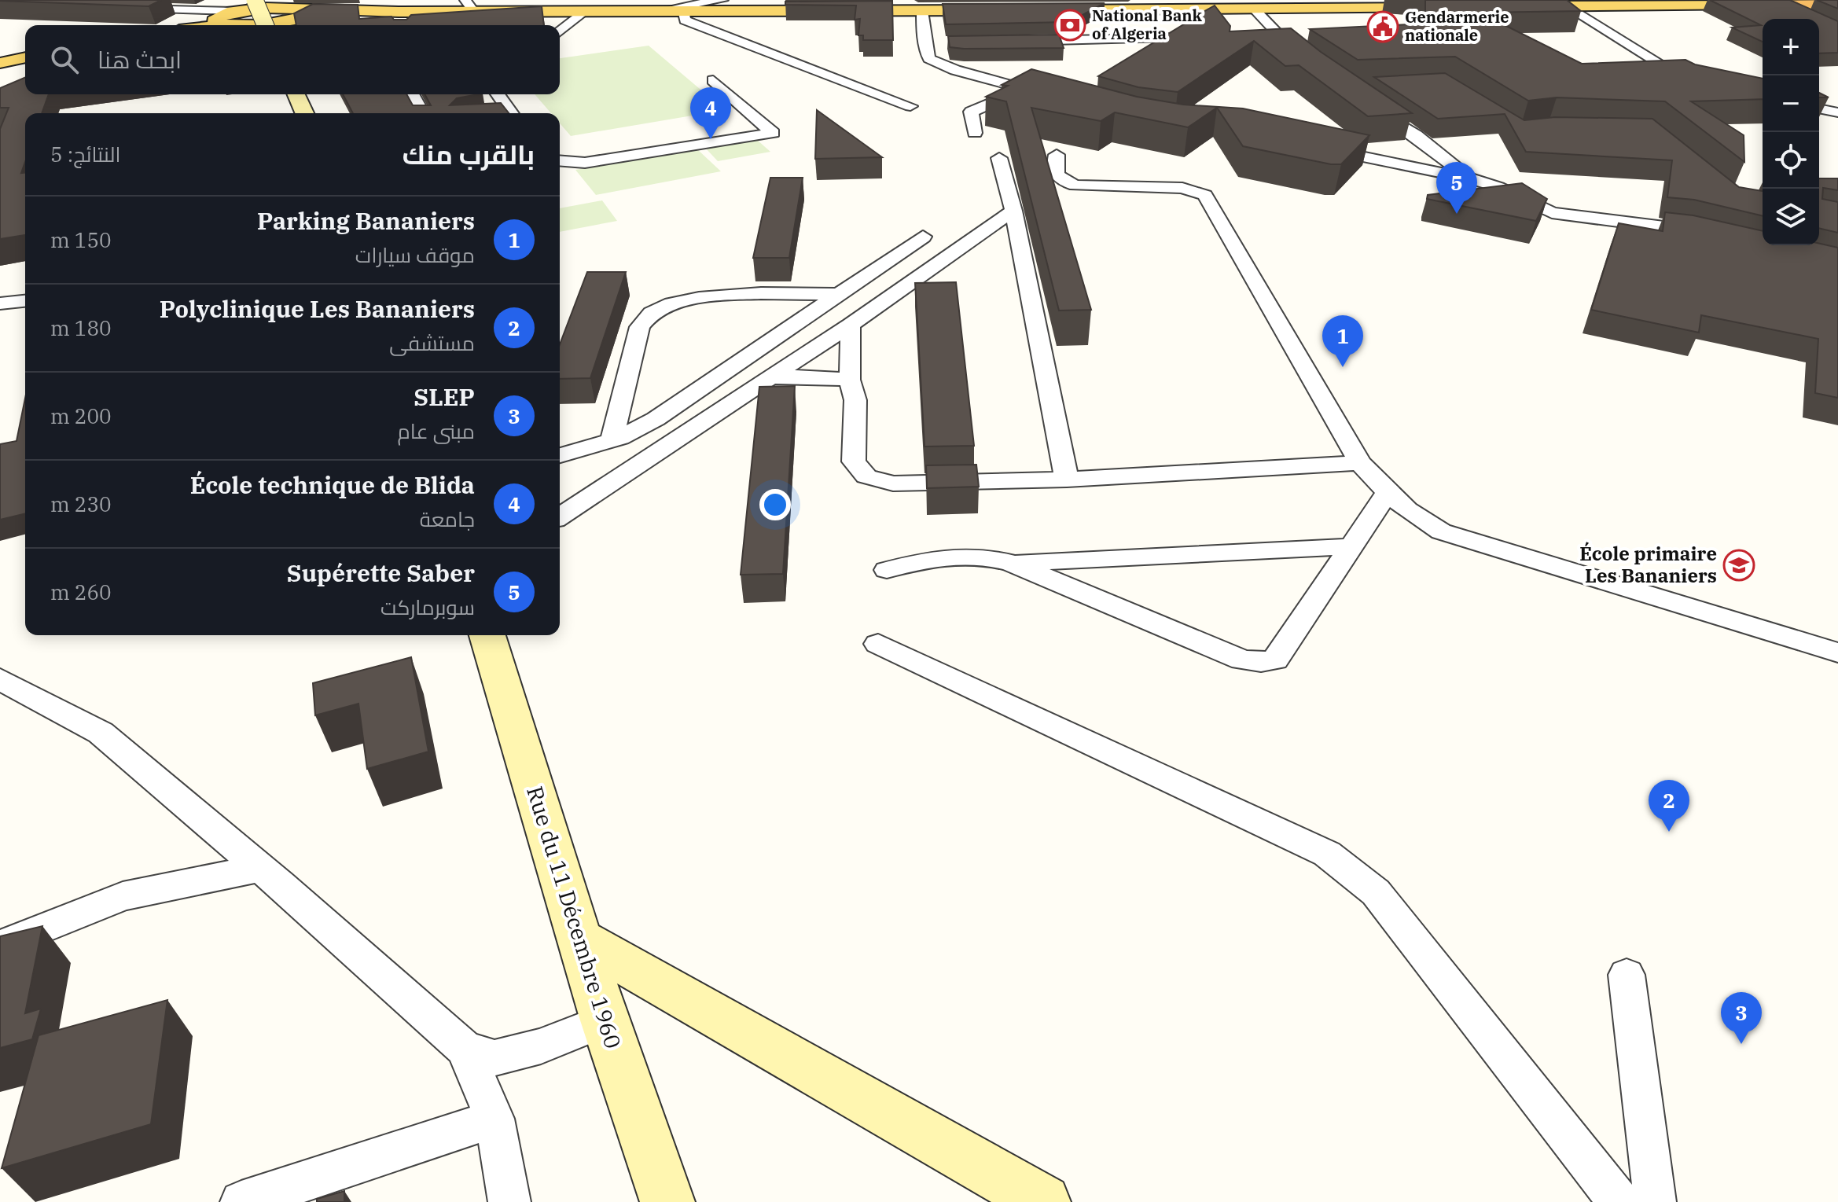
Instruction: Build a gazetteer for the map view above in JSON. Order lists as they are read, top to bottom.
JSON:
{
  "streets": {
    "main road": ["Rue du 11 Décembre 1960"]
  },
  "places": {
    "bank": ["National Bank of Algeria"],
    "public building": ["Gendarmerie nationale"],
    "school or university": ["École primaire Les Bananiers"]
  },
  "page": {
    "map_buttons": ["+", "−"],
    "search": "ابحث هنا",
    "pins": [
      "4",
      "5",
      "1",
      "2",
      "3"
    ],
    "heading": ["بالقرب منك", "النتائج: 5"],
    "list": [
      {
        "mark": "1",
        "name": "Parking Bananiers",
        "note": "موقف سيارات",
        "value": "150 m"
      },
      {
        "mark": "2",
        "name": "Polyclinique Les Bananiers",
        "note": "مستشفى",
        "value": "180 m"
      },
      {
        "mark": "3",
        "name": "SLEP",
        "note": "مبنى عام",
        "value": "200 m"
      },
      {
        "mark": "4",
        "name": "École technique de Blida",
        "note": "جامعة",
        "value": "230 m"
      },
      {
        "mark": "5",
        "name": "Supérette Saber",
        "note": "سوبرماركت",
        "value": "260 m"
      }
    ]
  }
}
